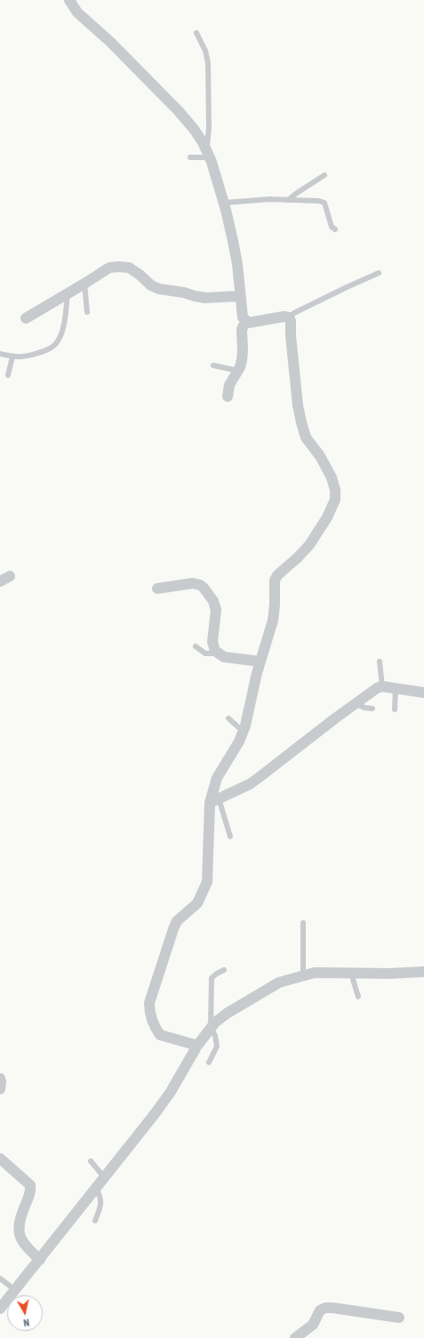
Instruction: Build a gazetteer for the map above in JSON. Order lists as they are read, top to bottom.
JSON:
{
  "north": "bottom"
}
